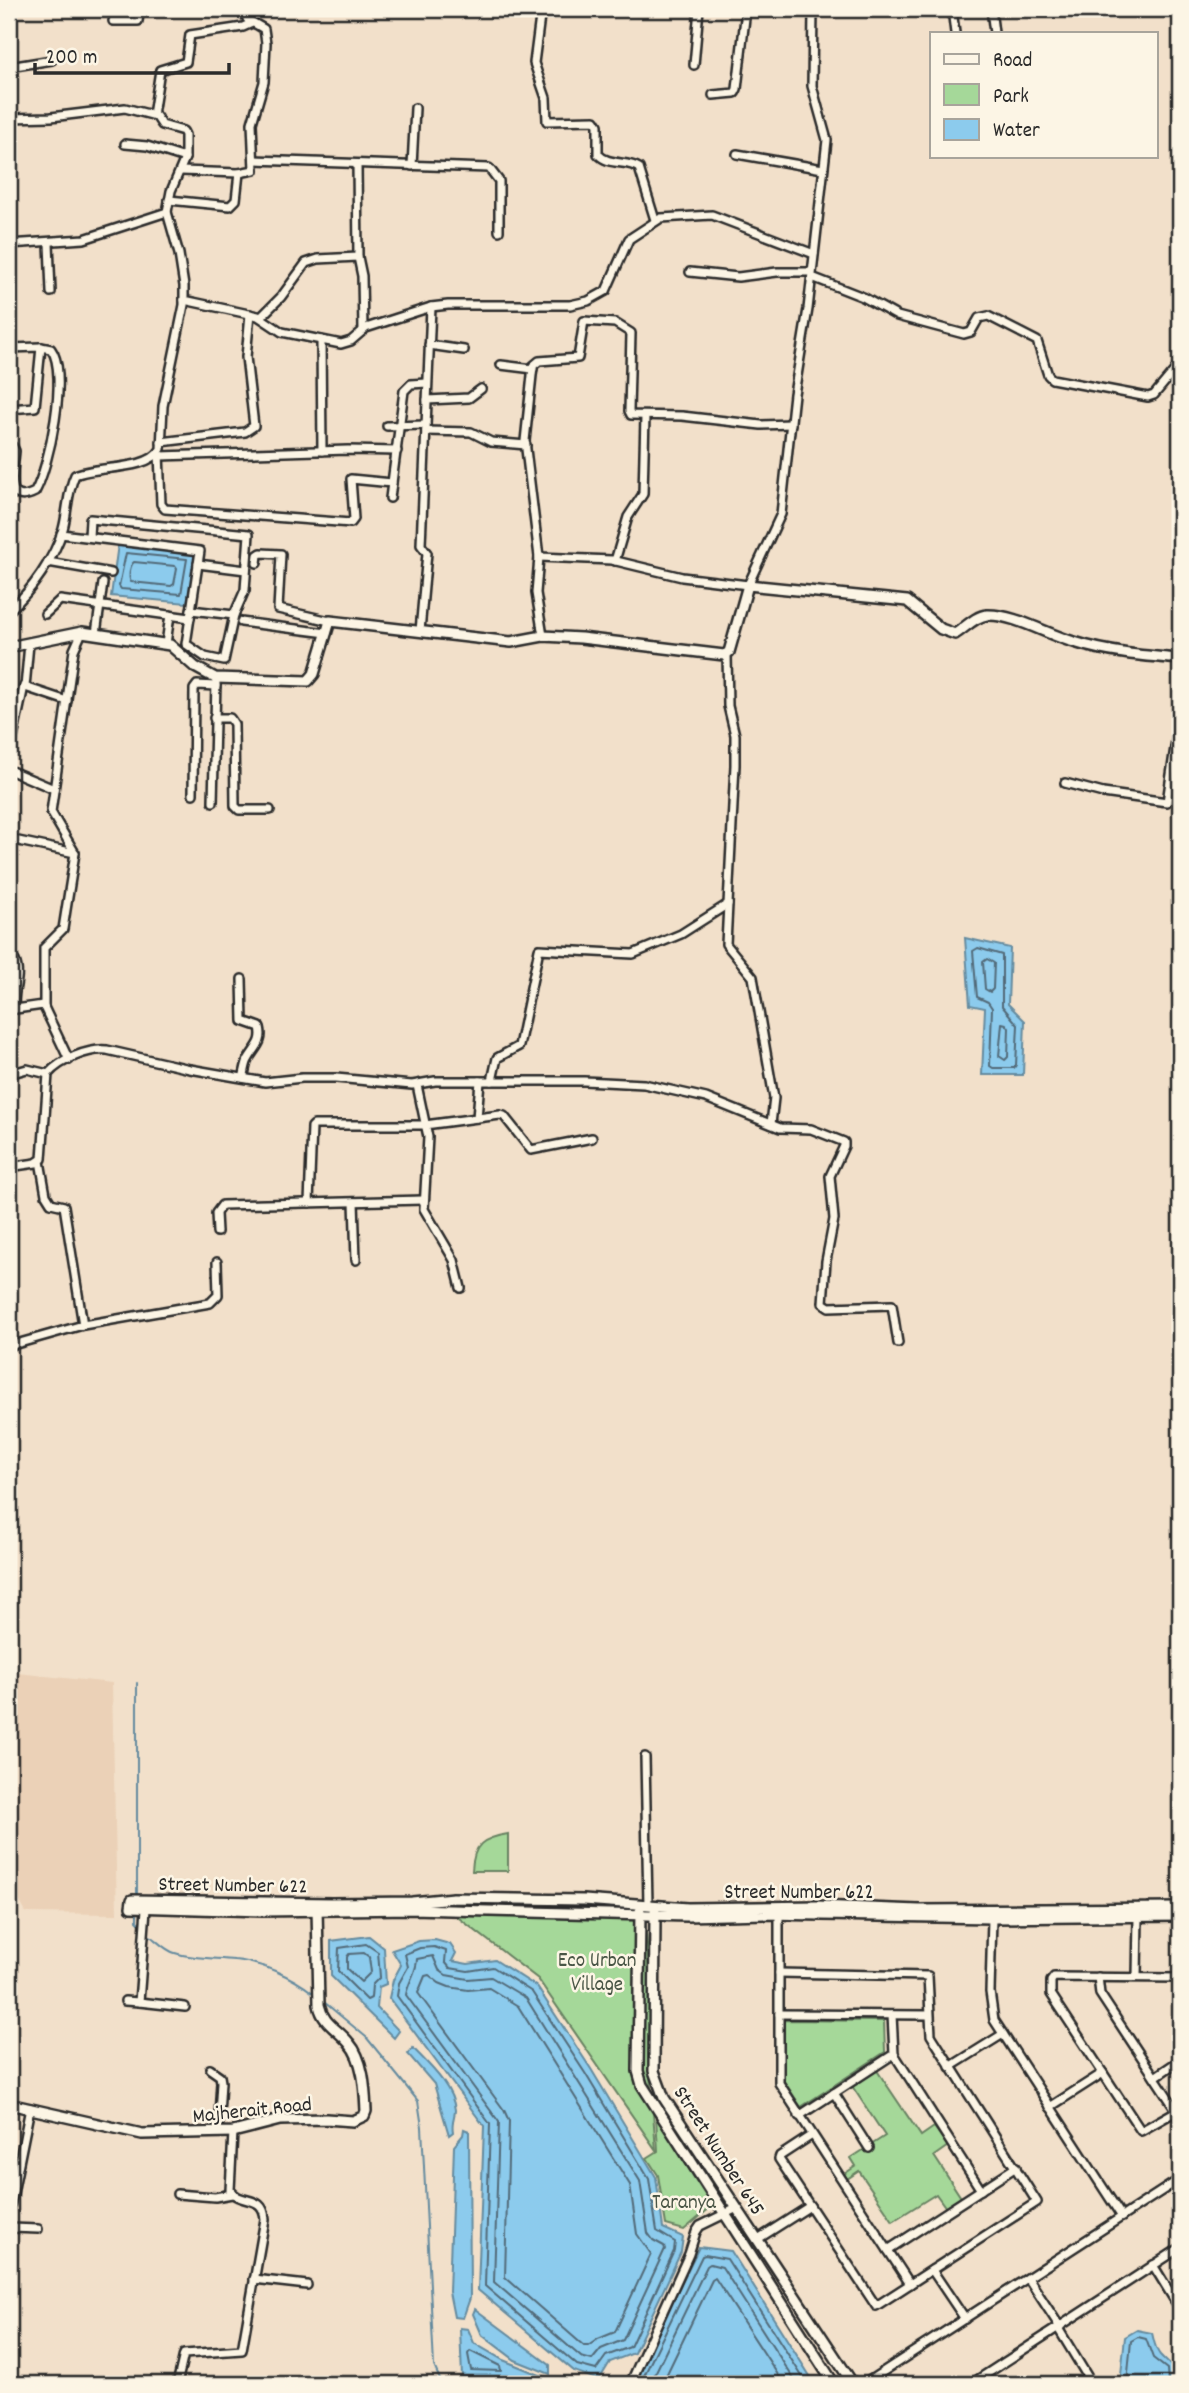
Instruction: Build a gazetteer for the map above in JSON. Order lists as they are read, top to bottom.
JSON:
{
  "streets": {
    "street": ["Street Number 622", "Majherait Road", "Street Number 645"]
  },
  "crossings": [
    ["Street Number 622", "Majherait Road"],
    ["Street Number 622", "Street Number 645"]
  ],
  "parks": ["Eco Urban Village", "Taranya"],
  "legend": ["Road", "Park", "Water"],
  "scale_bar": "200 m"
}
